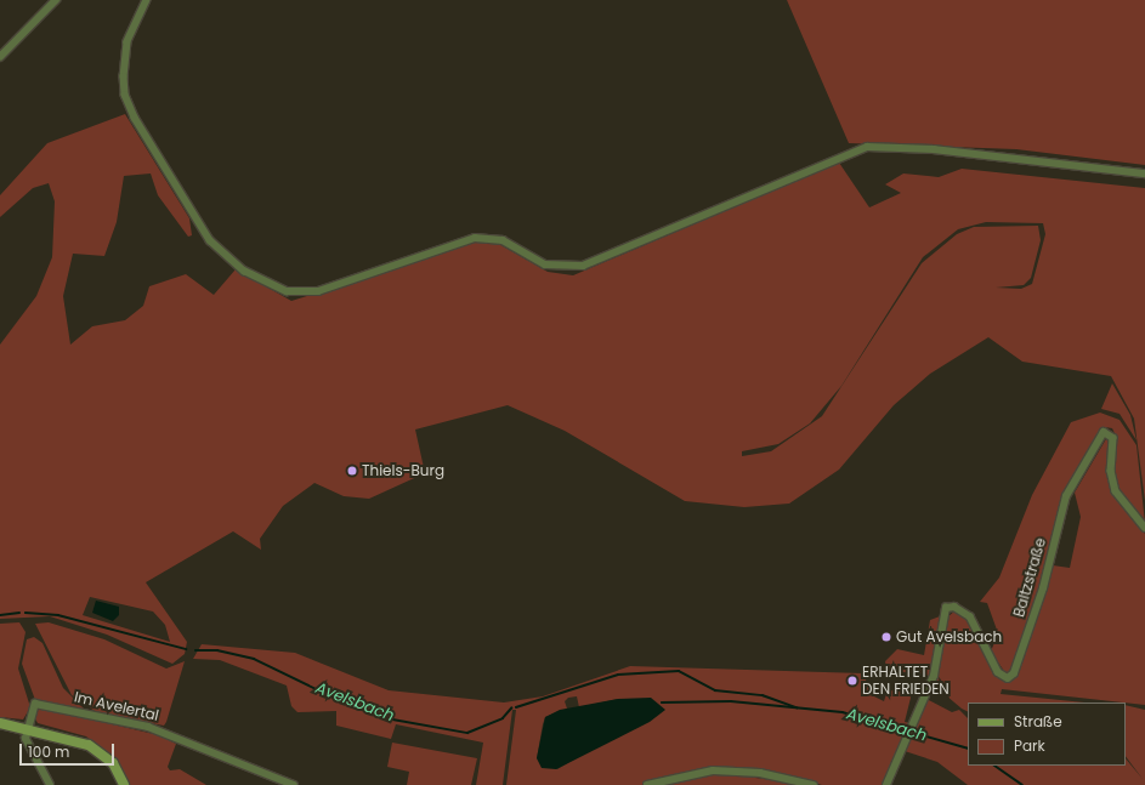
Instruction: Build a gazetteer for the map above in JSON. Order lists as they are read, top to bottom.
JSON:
{
  "streets": {
    "street": ["Baltzstraße", "Im Avelertal"]
  },
  "water": ["Avelsbach"],
  "places": ["Thiels-Burg", "Gut Avelsbach", "ERHALTET DEN FRIEDEN"],
  "legend": ["Straße", "Park"],
  "scale_bar": "100 m"
}
